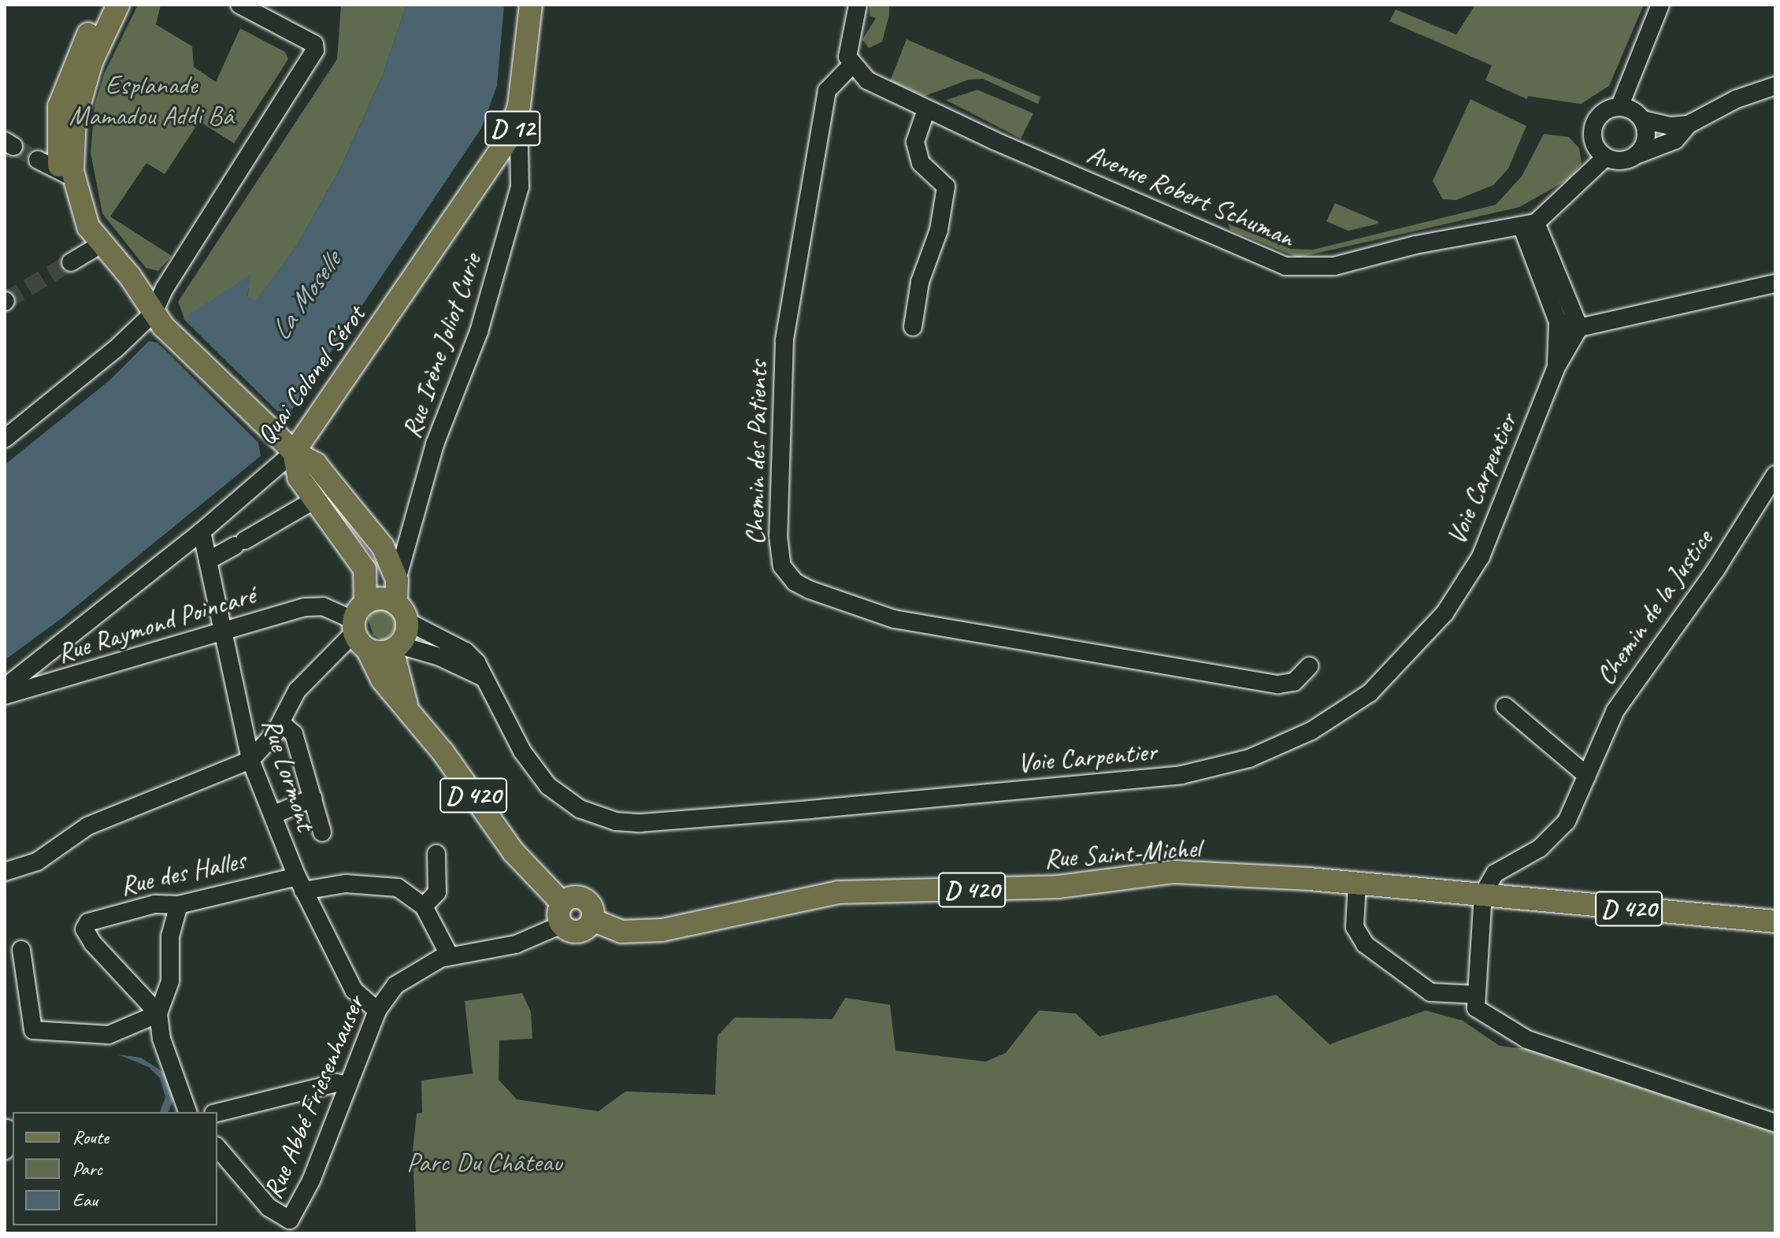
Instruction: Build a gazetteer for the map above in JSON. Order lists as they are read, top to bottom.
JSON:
{
  "streets": {
    "main road": [
      "D 12",
      "Quai Colonel Sérot",
      "D 420",
      "Rue Saint-Michel"
    ],
    "street": [
      "Avenue Robert Schuman",
      "Rue Irène Joliot Curie",
      "Chemin des Patients",
      "Voie Carpentier",
      "Chemin de la Justice",
      "Rue Raymond Poincaré",
      "Rue Lormont",
      "Rue des Halles",
      "Rue Abbé Friesenhauser"
    ]
  },
  "crossings": [
    ["Avenue Robert Schuman", "Chemin des Patients"],
    ["Avenue Robert Schuman", "Voie Carpentier"],
    ["Rue Irène Joliot Curie", "Quai Colonel Sérot"],
    ["Quai Colonel Sérot", "Rue Lormont"],
    ["Quai Colonel Sérot", "D 420"],
    ["Chemin de la Justice", "Rue Saint-Michel"],
    ["Rue Raymond Poincaré", "Rue Lormont"],
    ["Rue Raymond Poincaré", "D 420"],
    ["Rue Lormont", "Rue des Halles"],
    ["Rue Lormont", "Rue Abbé Friesenhauser"],
    ["D 420", "Rue Saint-Michel"],
    ["D 420", "Rue Abbé Friesenhauser"],
    ["Rue Saint-Michel", "Rue Abbé Friesenhauser"]
  ],
  "water": ["La Moselle"],
  "parks": ["Esplanade Mamadou Addi Bâ", "Parc Du Château"],
  "legend": ["Route", "Parc", "Eau"]
}
